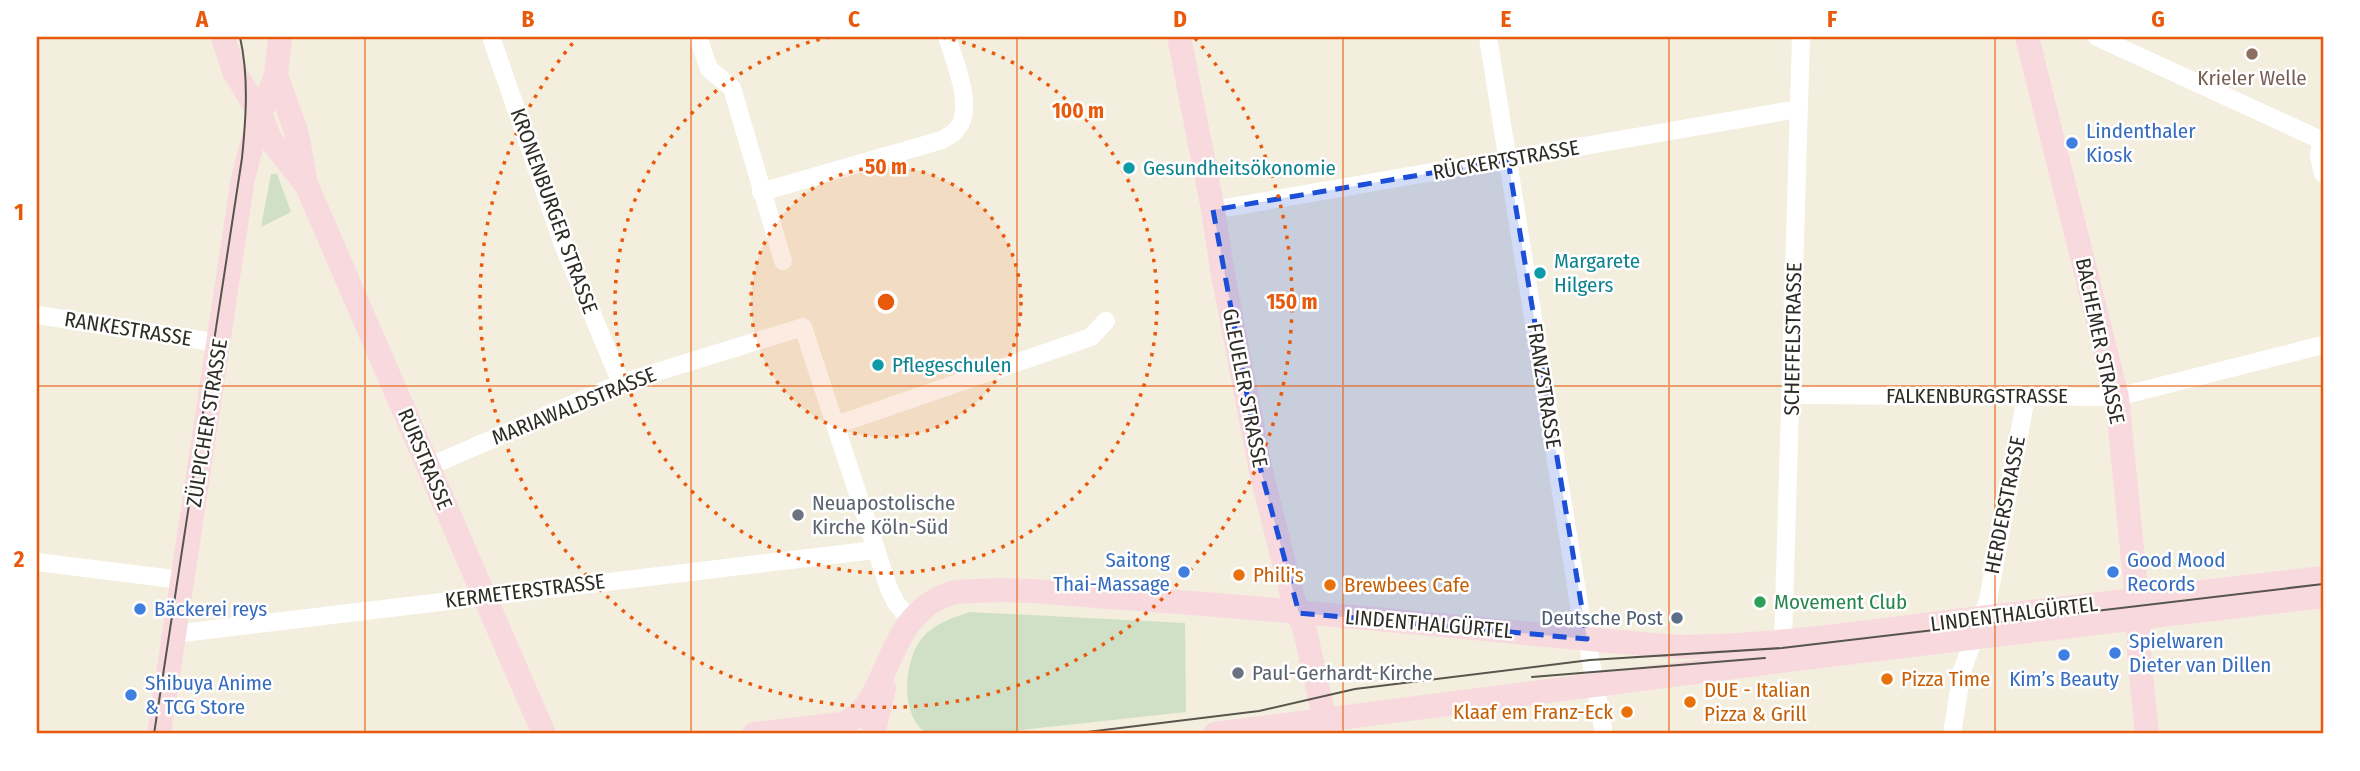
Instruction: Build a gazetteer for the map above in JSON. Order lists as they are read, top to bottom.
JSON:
{
  "streets": {
    "main road": [
      "BACHEMER STRASSE",
      "GLEUELER STRASSE",
      "ZÜLPICHER STRASSE",
      "RURSTRASSE",
      "LINDENTHALGÜRTEL"
    ],
    "street": [
      "RÜCKERTSTRASSE",
      "KRONENBURGER STRASSE",
      "RANKESTRASSE",
      "SCHEFFELSTRASSE",
      "FRANZSTRASSE",
      "FALKENBURGSTRASSE",
      "MARIAWALDSTRASSE",
      "HERDERSTRASSE",
      "KERMETERSTRASSE"
    ]
  },
  "crossings": [
    ["RÜCKERTSTRASSE", "SCHEFFELSTRASSE"],
    ["RÜCKERTSTRASSE", "FRANZSTRASSE"],
    ["RÜCKERTSTRASSE", "GLEUELER STRASSE"],
    ["KRONENBURGER STRASSE", "MARIAWALDSTRASSE"],
    ["RANKESTRASSE", "ZÜLPICHER STRASSE"],
    ["SCHEFFELSTRASSE", "FALKENBURGSTRASSE"],
    ["SCHEFFELSTRASSE", "LINDENTHALGÜRTEL"],
    ["BACHEMER STRASSE", "FALKENBURGSTRASSE"],
    ["BACHEMER STRASSE", "LINDENTHALGÜRTEL"],
    ["FRANZSTRASSE", "LINDENTHALGÜRTEL"],
    ["GLEUELER STRASSE", "LINDENTHALGÜRTEL"],
    ["FALKENBURGSTRASSE", "HERDERSTRASSE"],
    ["MARIAWALDSTRASSE", "RURSTRASSE"],
    ["ZÜLPICHER STRASSE", "RURSTRASSE"],
    ["ZÜLPICHER STRASSE", "KERMETERSTRASSE"],
    ["RURSTRASSE", "KERMETERSTRASSE"],
    ["HERDERSTRASSE", "LINDENTHALGÜRTEL"]
  ],
  "places": [
    "Krieler Welle",
    "Lindenthaler Kiosk",
    "Gesundheitsökonomie",
    "Margarete Hilgers",
    "Pflegeschulen",
    "Neuapostolische Kirche Köln-Süd",
    "Saitong Thai-Massage",
    "Good Mood Records",
    "Phili's",
    "Brewbees Cafe",
    "Movement Club",
    "Bäckerei reys",
    "Deutsche Post",
    "Spielwaren Dieter van Dillen",
    "Kim’s Beauty",
    "Paul-Gerhardt-Kirche",
    "Pizza Time",
    "Shibuya Anime & TCG Store",
    "DUE - Italian Pizza & Grill",
    "Klaaf em Franz-Eck"
  ],
  "grid": {
    "columns": [
      "A",
      "B",
      "C",
      "D",
      "E",
      "F",
      "G"
    ],
    "rows": ["1", "2"]
  },
  "rings": ["100 m", "50 m", "150 m"]
}
